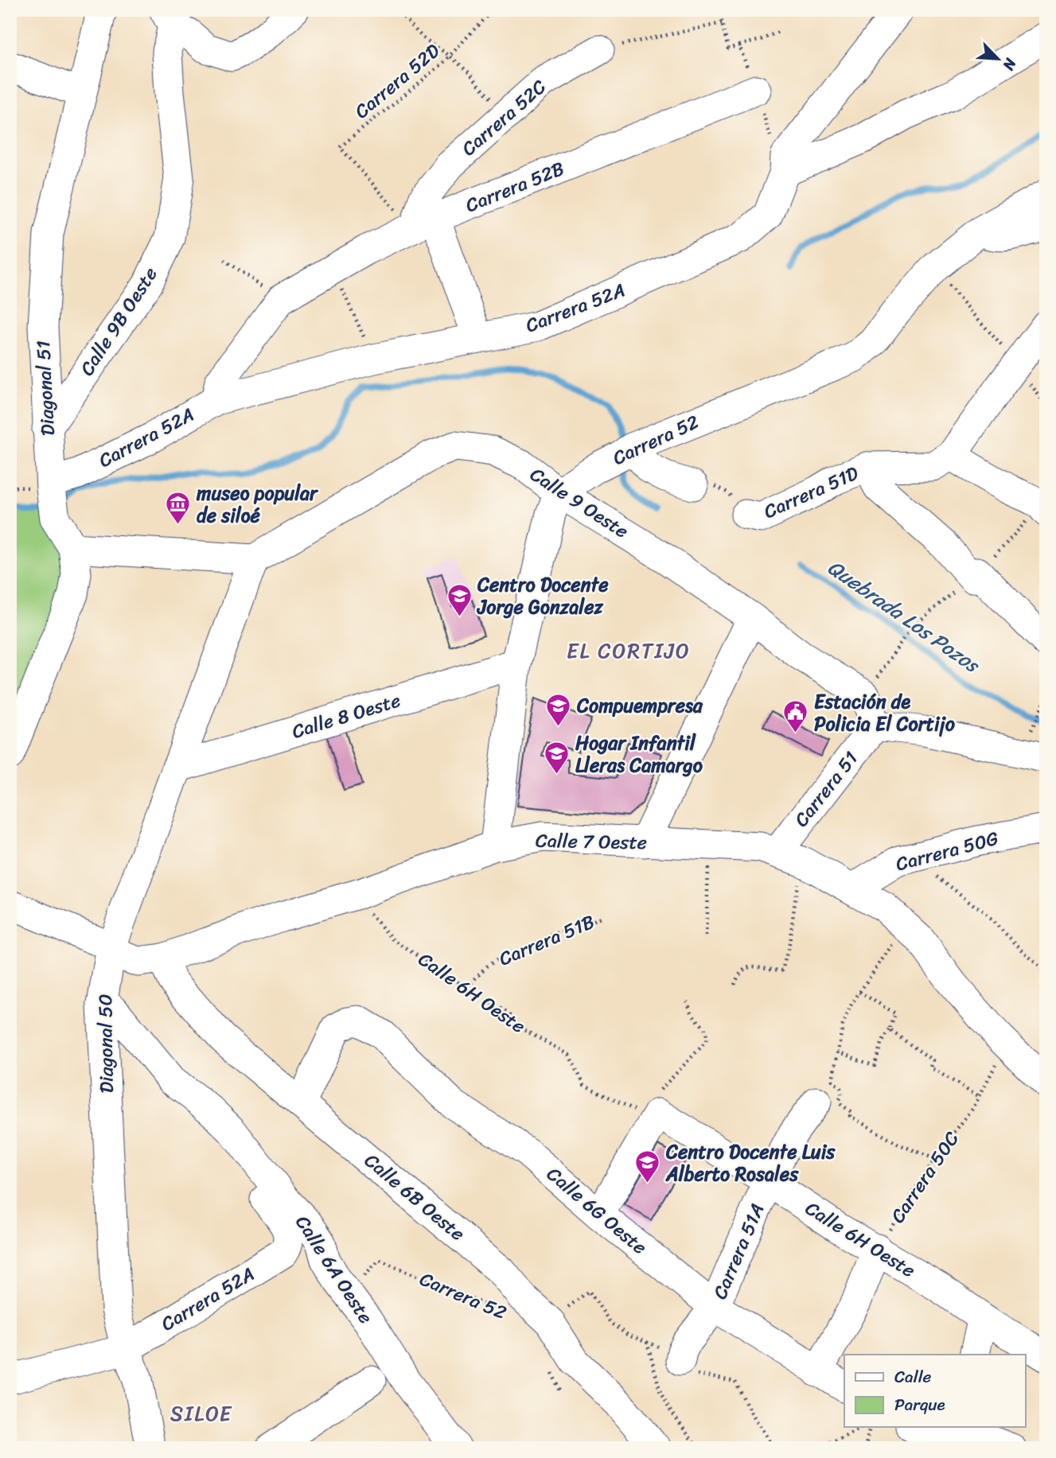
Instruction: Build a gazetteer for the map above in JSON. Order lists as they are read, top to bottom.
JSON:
{
  "streets": {
    "street": [
      "Carrera 52C",
      "Carrera 52B",
      "Carrera 52A",
      "Calle 9B Oeste",
      "Diagonal 51",
      "Carrera 52",
      "Carrera 51D",
      "Calle 9 Oeste",
      "Calle 8 Oeste",
      "Carrera 51",
      "Calle 7 Oeste",
      "Carrera 50G",
      "Calle 6H Oeste",
      "Diagonal 50",
      "Calle 6B Oeste",
      "Calle 6G Oeste",
      "Carrera 51A",
      "Calle 6A Oeste"
    ],
    "path": ["Carrera 52D", "Carrera 51B", "Carrera 50C"]
  },
  "crossings": [
    ["Carrera 52D", "Carrera 52C"],
    ["Carrera 52D", "Carrera 52B"],
    ["Carrera 52C", "Carrera 52B"],
    ["Carrera 52A", "Diagonal 51"],
    ["Carrera 52A", "Diagonal 50"],
    ["Carrera 52A", "Calle 6A Oeste"],
    ["Calle 9B Oeste", "Diagonal 51"],
    ["Carrera 52", "Calle 9 Oeste"],
    ["Carrera 52", "Calle 6A Oeste"],
    ["Calle 9 Oeste", "Diagonal 50"],
    ["Calle 8 Oeste", "Diagonal 50"],
    ["Carrera 51", "Calle 7 Oeste"],
    ["Calle 7 Oeste", "Carrera 50G"],
    ["Calle 7 Oeste", "Calle 6H Oeste"],
    ["Calle 7 Oeste", "Diagonal 50"],
    ["Calle 7 Oeste", "Carrera 50C"],
    ["Calle 7 Oeste", "Calle 6B Oeste"],
    ["Carrera 51B", "Calle 6H Oeste"],
    ["Calle 6H Oeste", "Carrera 50C"],
    ["Calle 6H Oeste", "Carrera 51A"],
    ["Diagonal 50", "Calle 6A Oeste"],
    ["Calle 6B Oeste", "Calle 6G Oeste"],
    ["Calle 6G Oeste", "Carrera 51A"]
  ],
  "districts": ["EL CORTIJO", "SILOE"],
  "water": ["Quebrada Los Pozos"],
  "places": {
    "museum": ["museo popular de siloé"],
    "school or university": [
      "Centro Docente Jorge Gonzalez",
      "Compuempresa",
      "Hogar Infantil Lleras Camargo",
      "Centro Docente Luis Alberto Rosales"
    ],
    "public building": ["Estación de Policia El Cortijo"]
  },
  "legend": ["Calle", "Parque"],
  "north": "bottom right"
}
